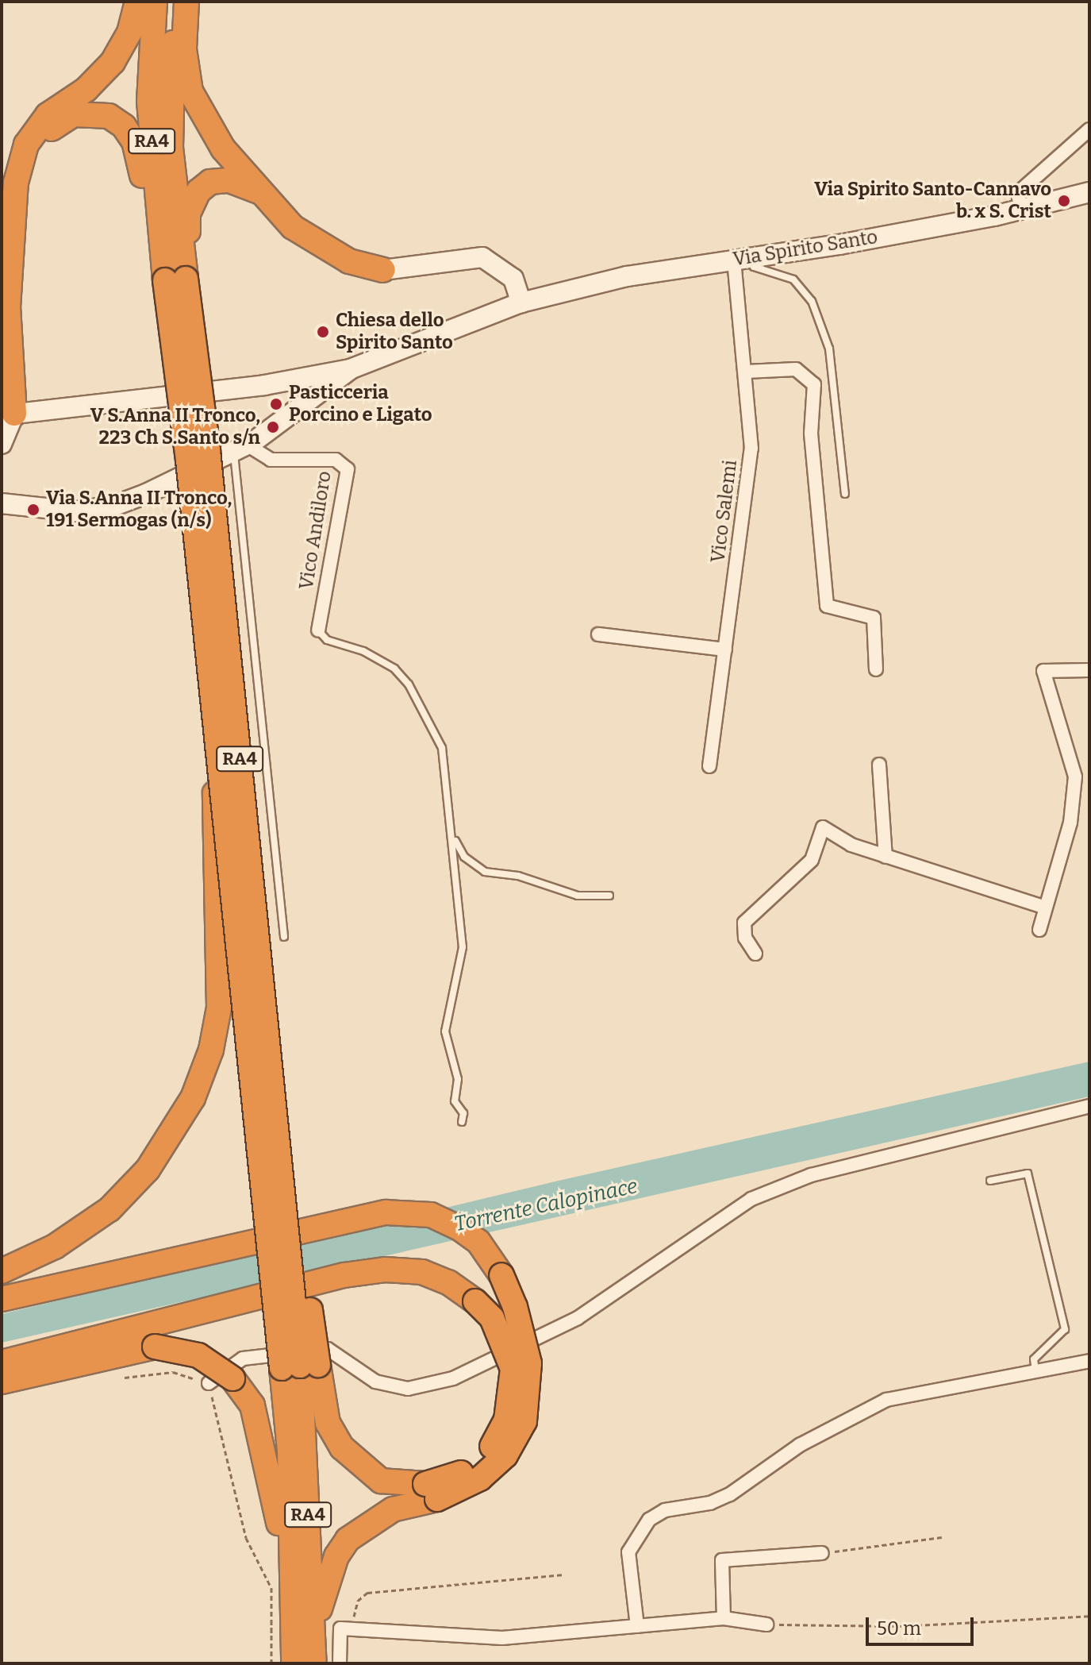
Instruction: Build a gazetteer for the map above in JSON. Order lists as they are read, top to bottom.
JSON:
{
  "streets": {
    "highway": ["RA4"],
    "street": ["Via Spirito Santo", "Vico Salemi", "Vico Andiloro"]
  },
  "crossings": [
    ["Via Spirito Santo", "Vico Salemi"]
  ],
  "water": ["Torrente Calopinace"],
  "places": [
    "Via Spirito Santo-Cannavo b. x S. Crist",
    "Chiesa dello Spirito Santo",
    "Pasticceria Porcino e Ligato",
    "V S.Anna II Tronco, 223 Ch S.Santo s/n",
    "Via S.Anna II Tronco, 191 Sermogas (n/s)"
  ],
  "scale_bar": "50 m"
}
